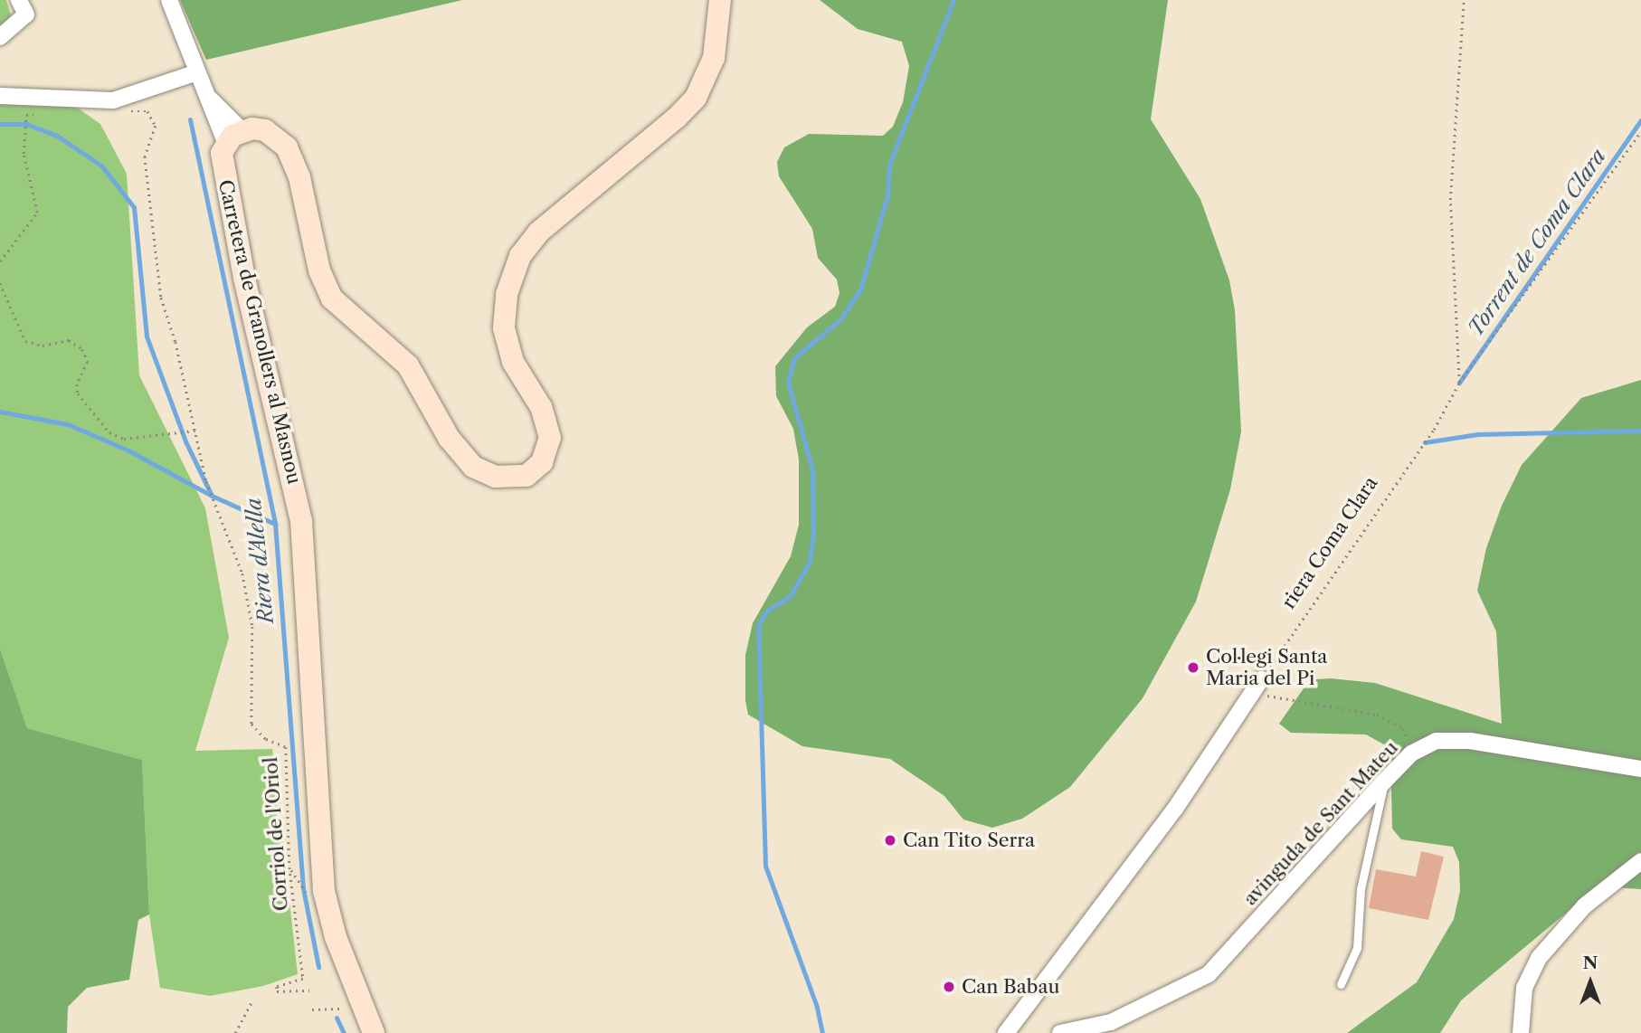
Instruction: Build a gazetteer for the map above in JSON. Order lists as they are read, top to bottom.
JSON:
{
  "streets": {
    "main road": ["Carretera de Granollers al Masnou"],
    "street": ["avinguda de Sant Mateu"],
    "path": ["riera Coma Clara", "Corriol de l'Oriol"]
  },
  "water": ["Torrent de Coma Clara", "Riera d'Alella"],
  "places": ["Col·legi Santa Maria del Pi", "Can Tito Serra", "Can Babau"],
  "north": "top"
}
